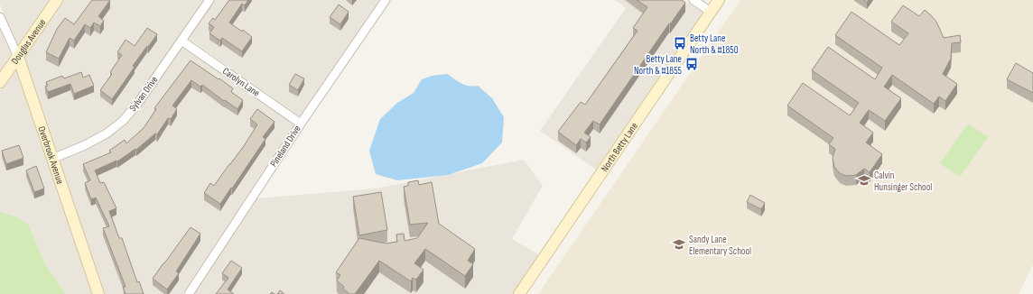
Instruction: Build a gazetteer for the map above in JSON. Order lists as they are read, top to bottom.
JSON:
{
  "streets": {
    "street": [
      "Douglas Avenue",
      "Carolyn Lane",
      "Sylvan Drive",
      "Pineland Drive",
      "North Betty Lane",
      "Overbrook Avenue"
    ]
  },
  "crossings": [
    ["Douglas Avenue", "Overbrook Avenue"],
    ["Carolyn Lane", "Sylvan Drive"],
    ["Carolyn Lane", "Pineland Drive"],
    ["Sylvan Drive", "Overbrook Avenue"]
  ],
  "places": {
    "bus stop": ["Betty Lane North & #1850", "Betty Lane North & #1855"],
    "school or university": ["Calvin Hunsinger School", "Sandy Lane Elementary School"]
  }
}
